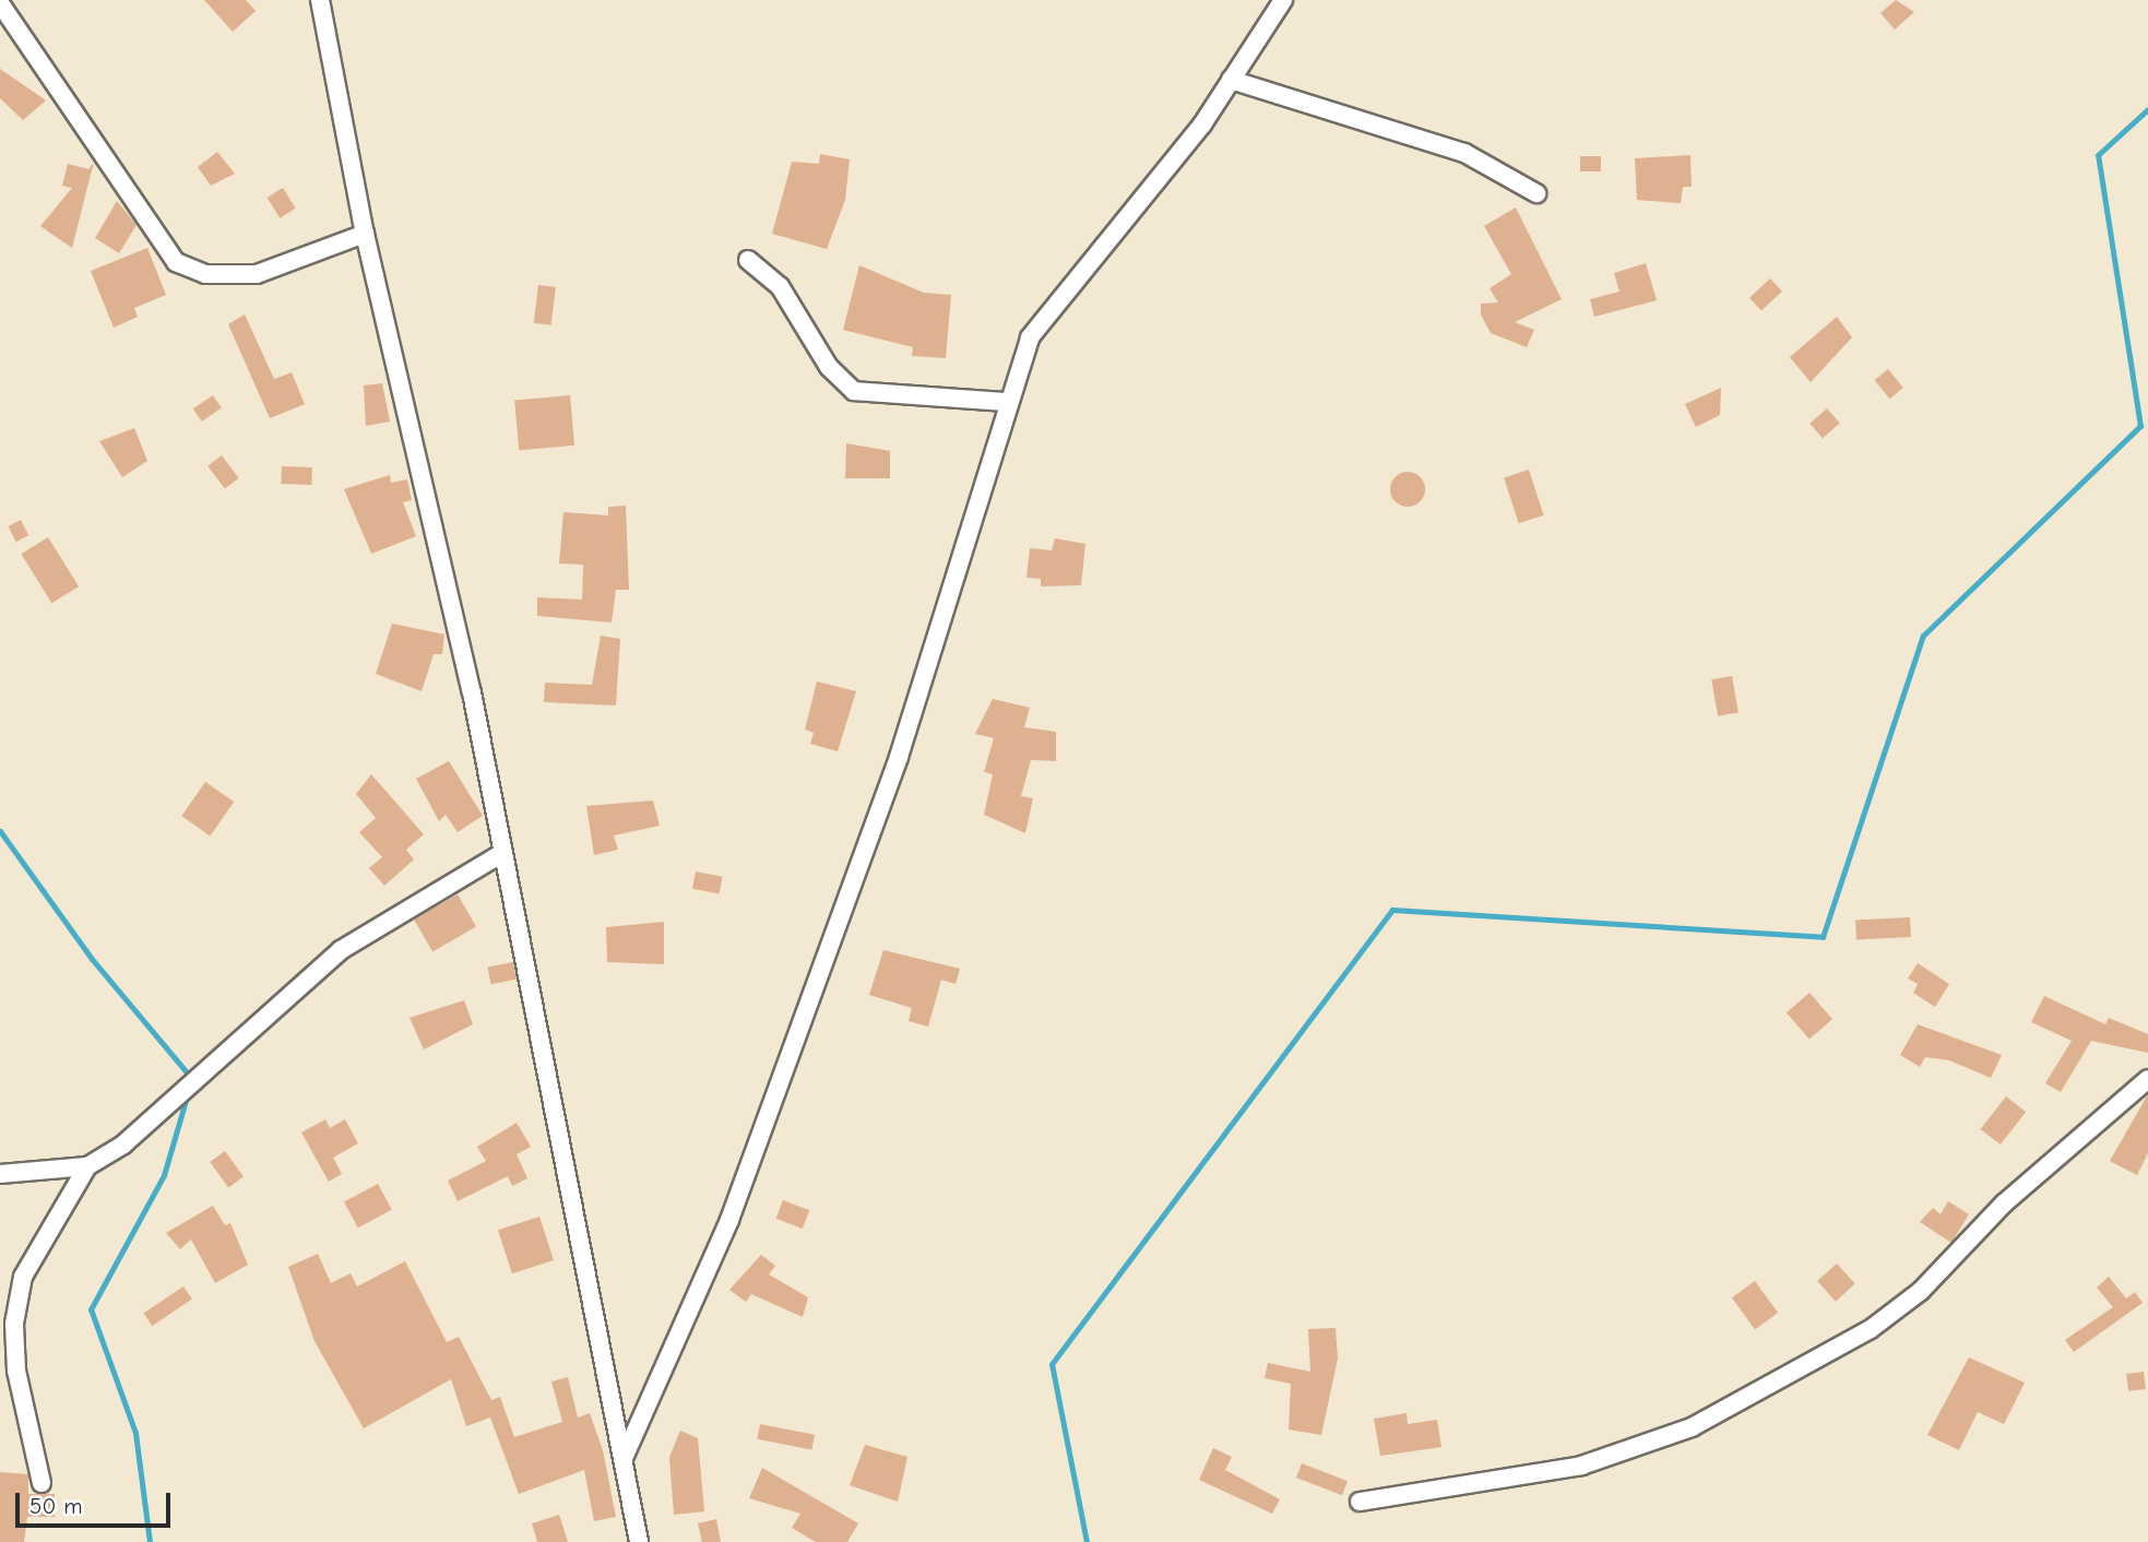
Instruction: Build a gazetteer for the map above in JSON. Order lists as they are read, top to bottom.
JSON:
{
  "scale_bar": "50 m"
}
